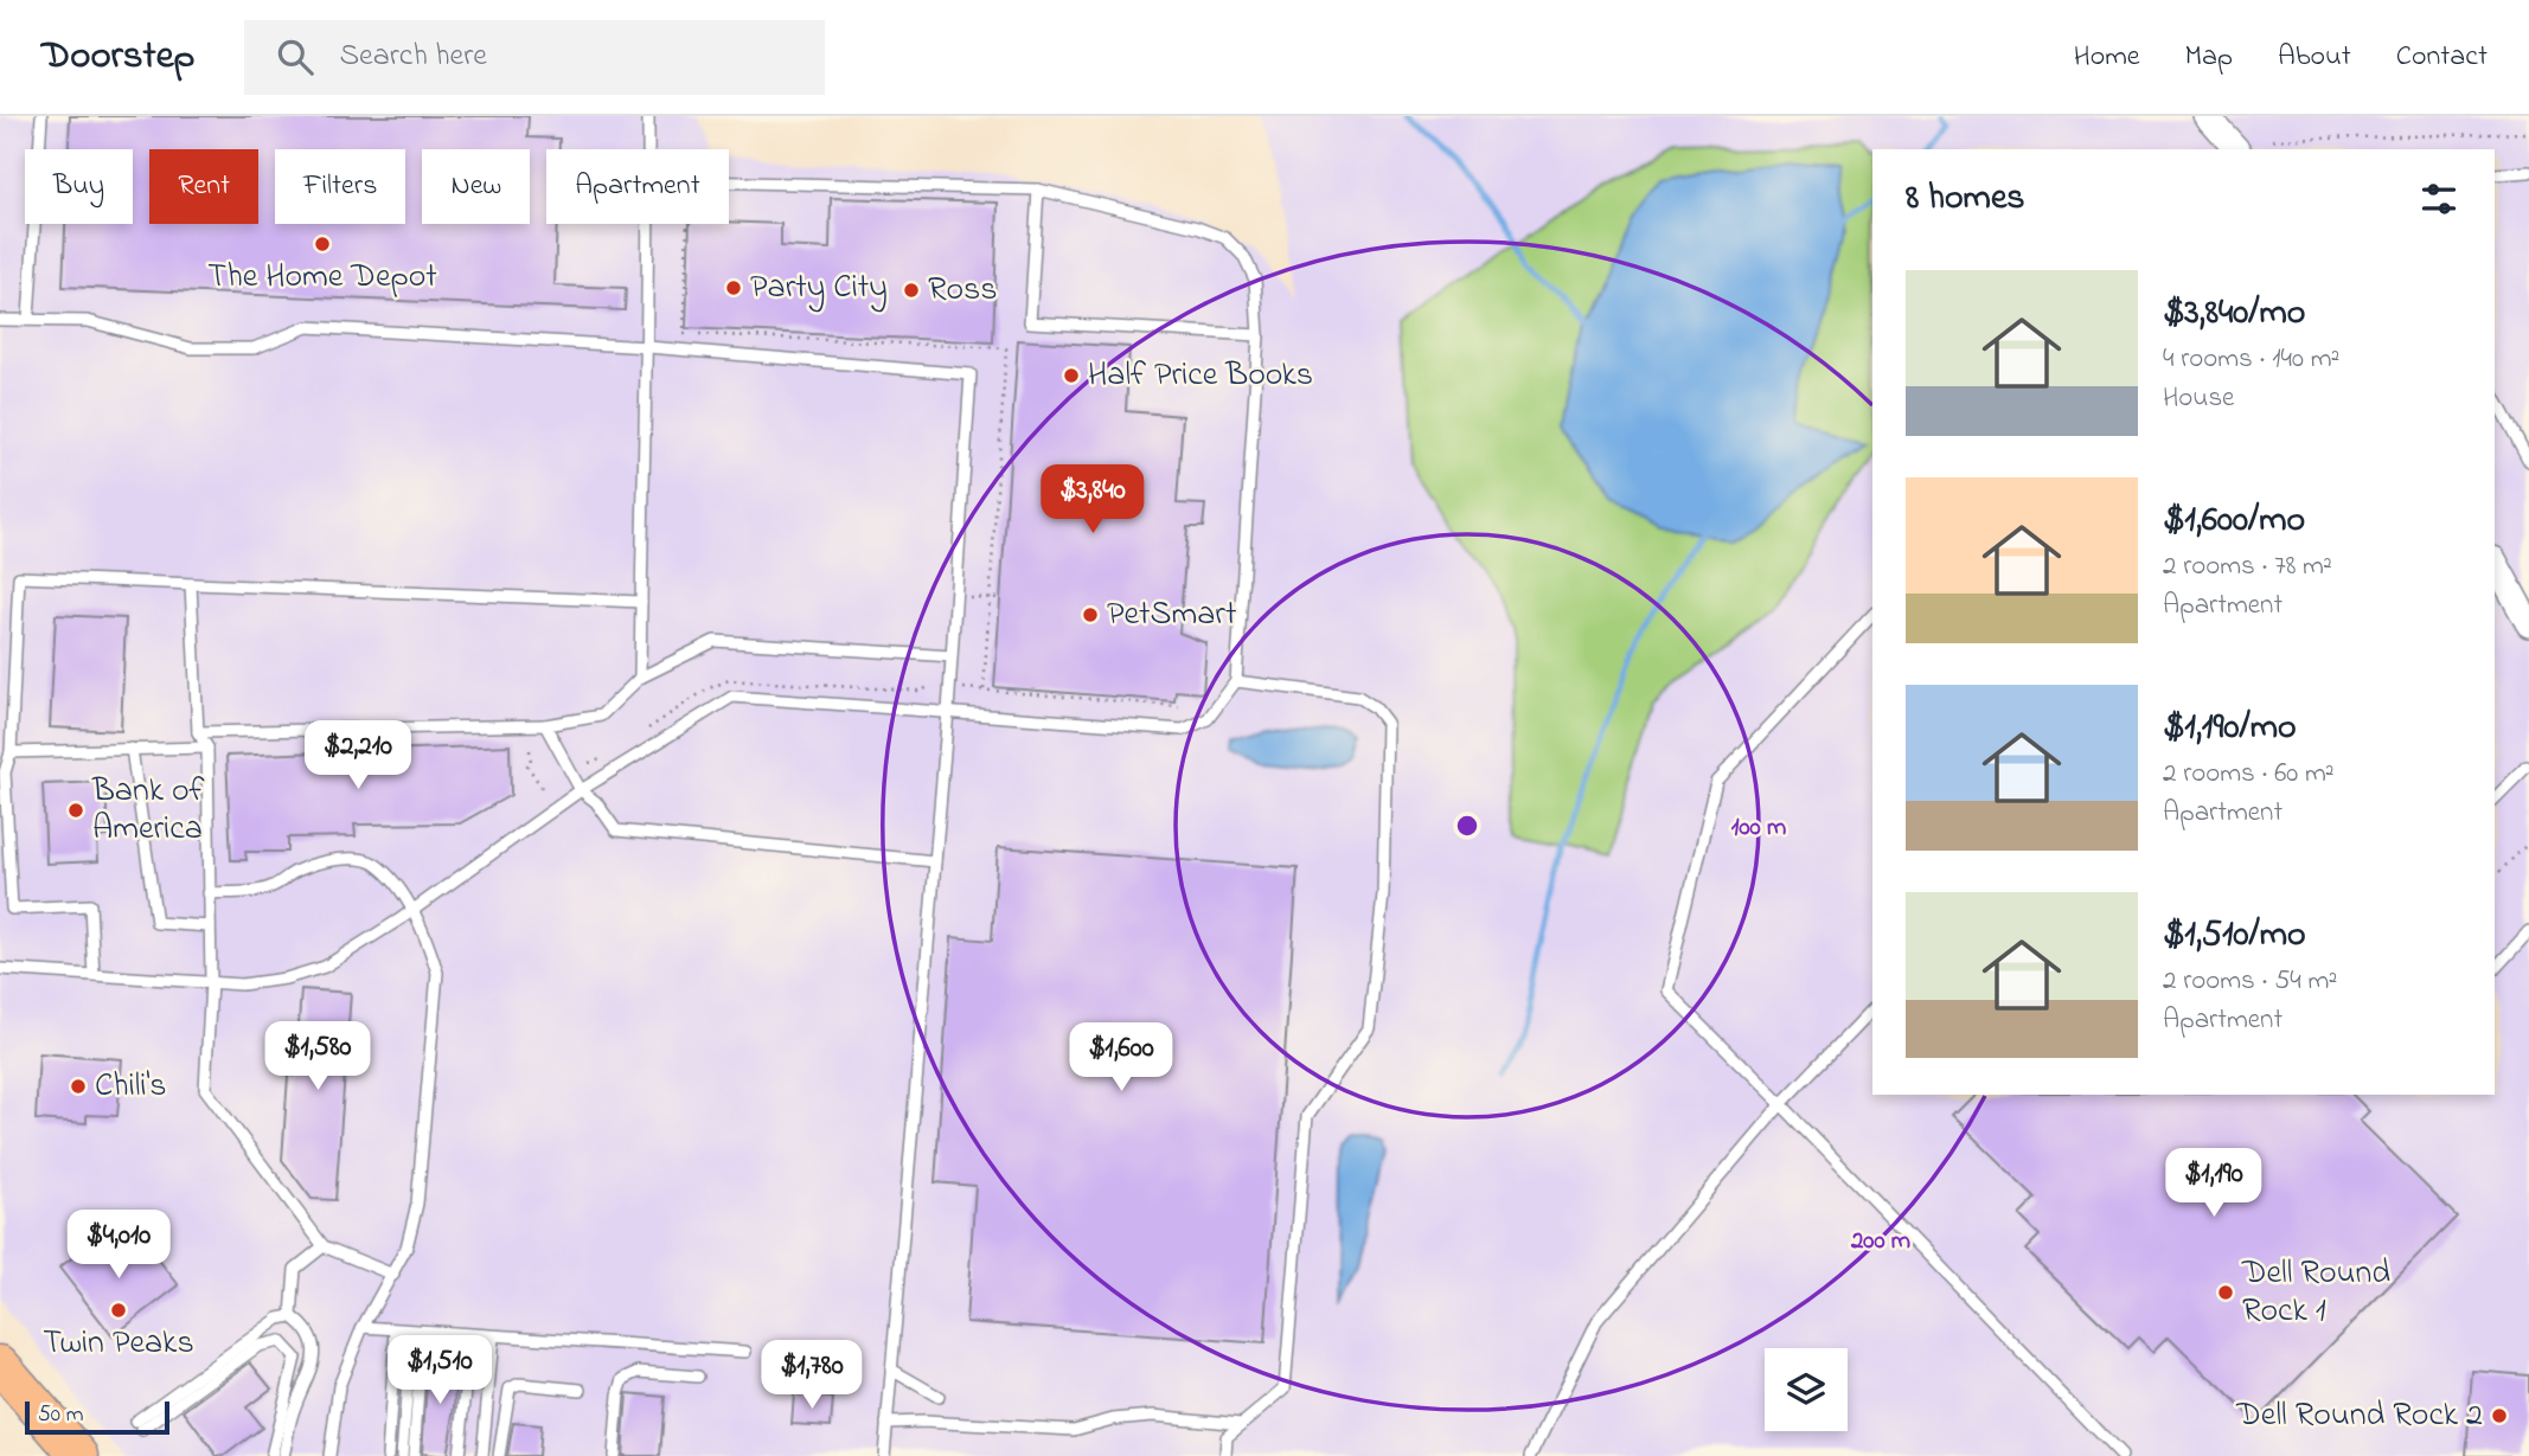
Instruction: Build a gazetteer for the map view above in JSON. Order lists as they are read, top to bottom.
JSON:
{
  "places": [
    "The Home Depot",
    "Party City",
    "Ross",
    "Half Price Books",
    "PetSmart",
    "Bank of America",
    "Chili's",
    "Dell Round Rock 1",
    "Twin Peaks",
    "Dell Round Rock 2"
  ],
  "scale_bar": "50 m",
  "page": {
    "header": "Doorstep",
    "search": "Search here",
    "nav": [
      "Home",
      "Map",
      "About",
      "Contact"
    ],
    "chip": [
      "Buy",
      "Rent",
      "Filters",
      "New",
      "Apartment"
    ],
    "heading": "8 homes",
    "list": [
      {
        "name": "$3,840/mo",
        "note": "4 rooms · 140 m² · House"
      },
      {
        "name": "$1,600/mo",
        "note": "2 rooms · 78 m² · Apartment"
      },
      {
        "name": "$1,190/mo",
        "note": "2 rooms · 60 m² · Apartment"
      },
      {
        "name": "$1,510/mo",
        "note": "2 rooms · 54 m² · Apartment"
      }
    ],
    "price": [
      "$3,840",
      "$2,210",
      "$1,580",
      "$1,600",
      "$1,190",
      "$4,010",
      "$1,510",
      "$1,780"
    ],
    "scale": "50 m"
  },
  "rings": ["100 m", "200 m"]
}
